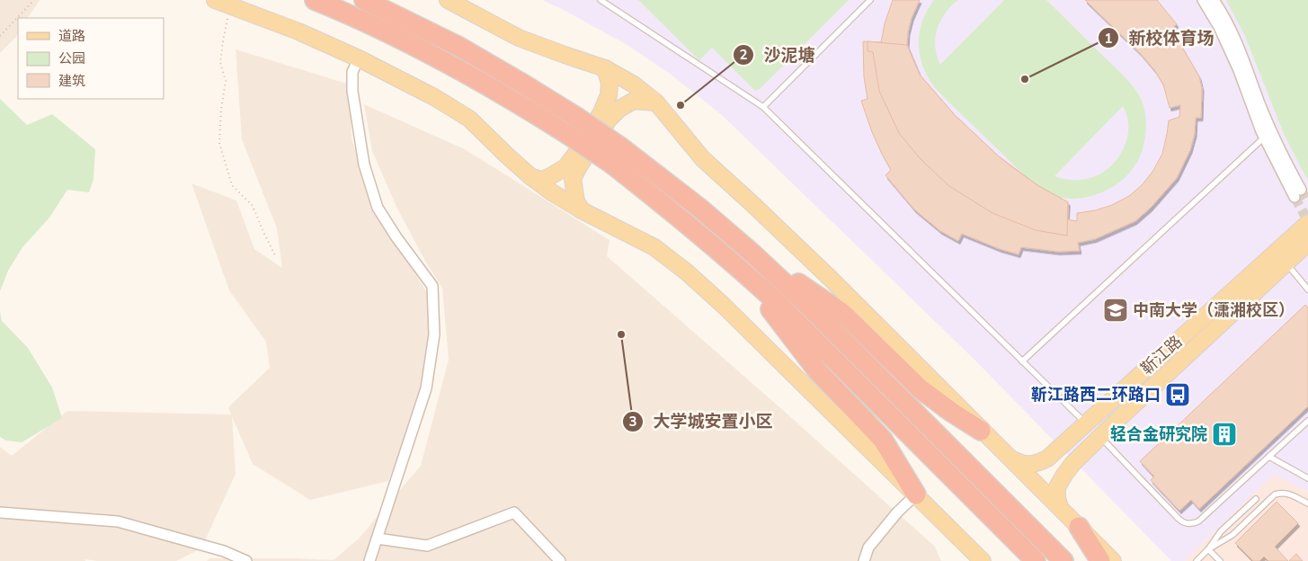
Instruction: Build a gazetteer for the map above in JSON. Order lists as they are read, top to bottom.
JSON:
{
  "streets": {
    "main road": ["靳江路"]
  },
  "places": {
    "other": ["新校体育场", "沙泥塘", "大学城安置小区"],
    "school or university": ["中南大学（潇湘校区）"],
    "bus stop": ["靳江路西二环路口"],
    "building": ["轻合金研究院"]
  },
  "legend": ["道路", "公园", "建筑"]
}
